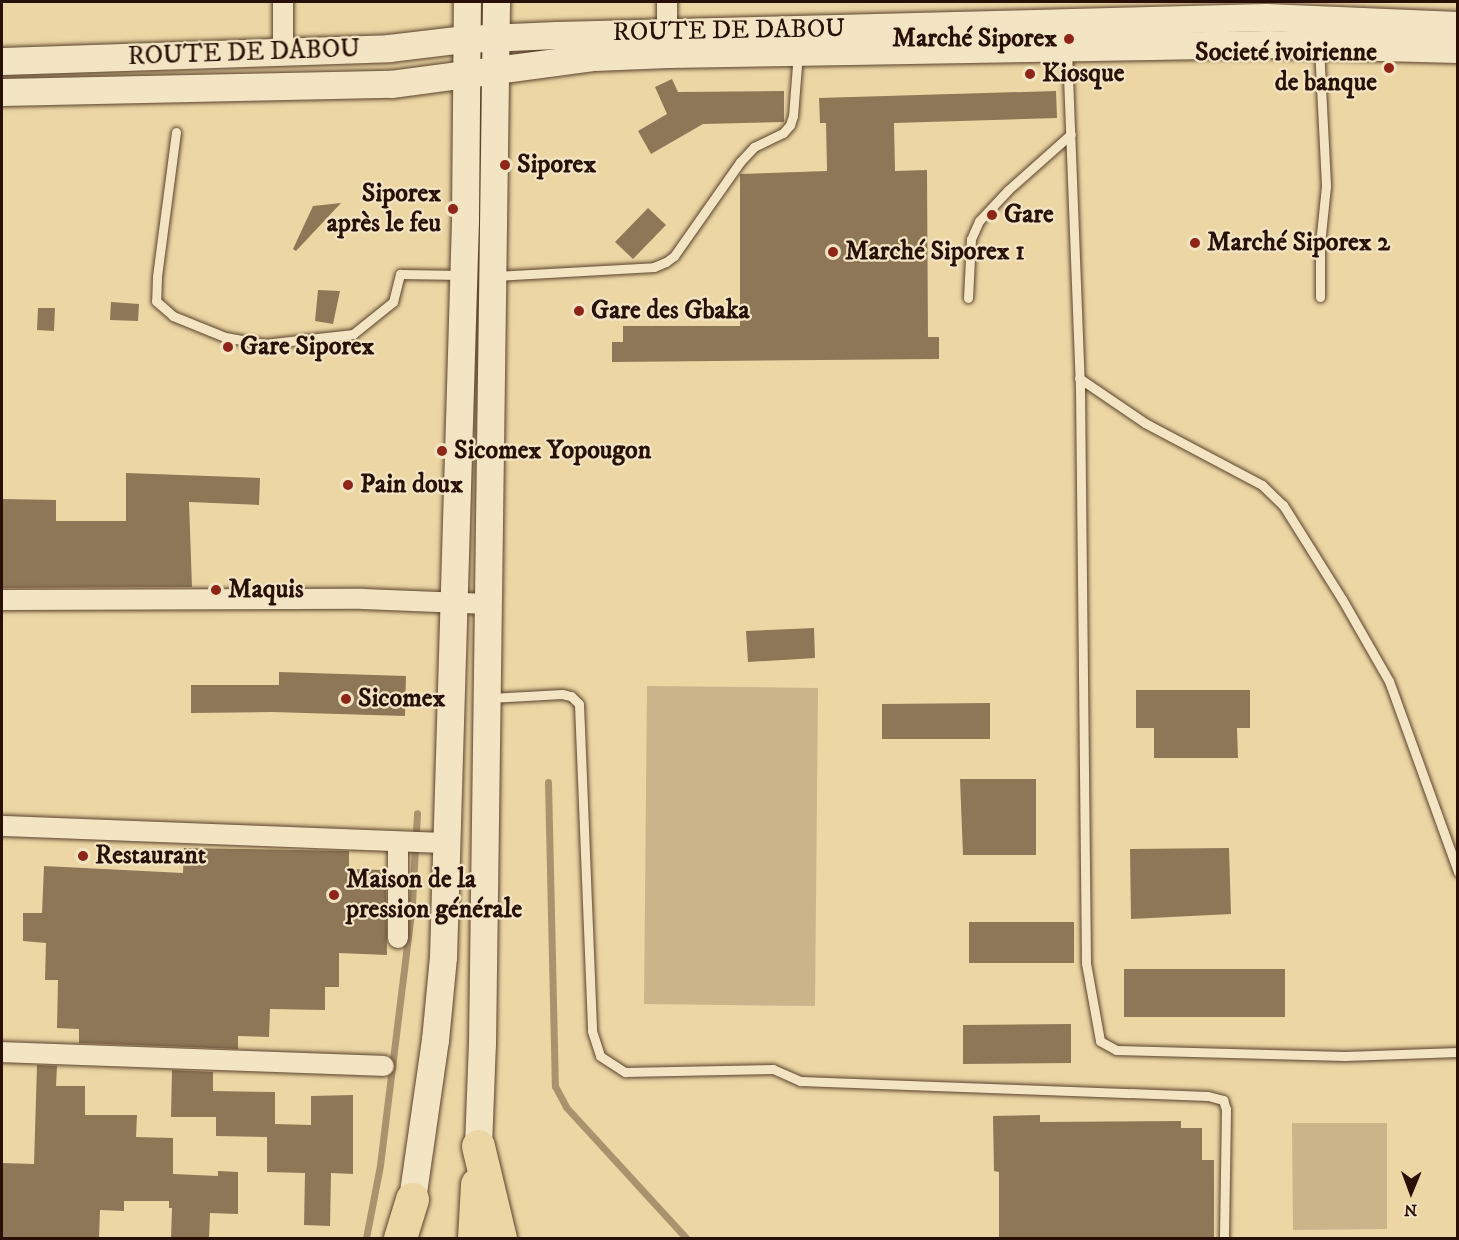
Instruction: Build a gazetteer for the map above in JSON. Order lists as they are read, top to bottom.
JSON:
{
  "streets": {
    "street": ["ROUTE DE DABOU"]
  },
  "places": [
    "Marché Siporex",
    "Societé ivoirienne de banque",
    "Kiosque",
    "Siporex",
    "Siporex après le feu",
    "Gare",
    "Marché Siporex 2",
    "Marché Siporex 1",
    "Gare des Gbaka",
    "Gare Siporex",
    "Sicomex Yopougon",
    "Pain doux",
    "Maquis",
    "Sicomex",
    "Restaurant",
    "Maison de la pression générale"
  ],
  "north": "bottom"
}
